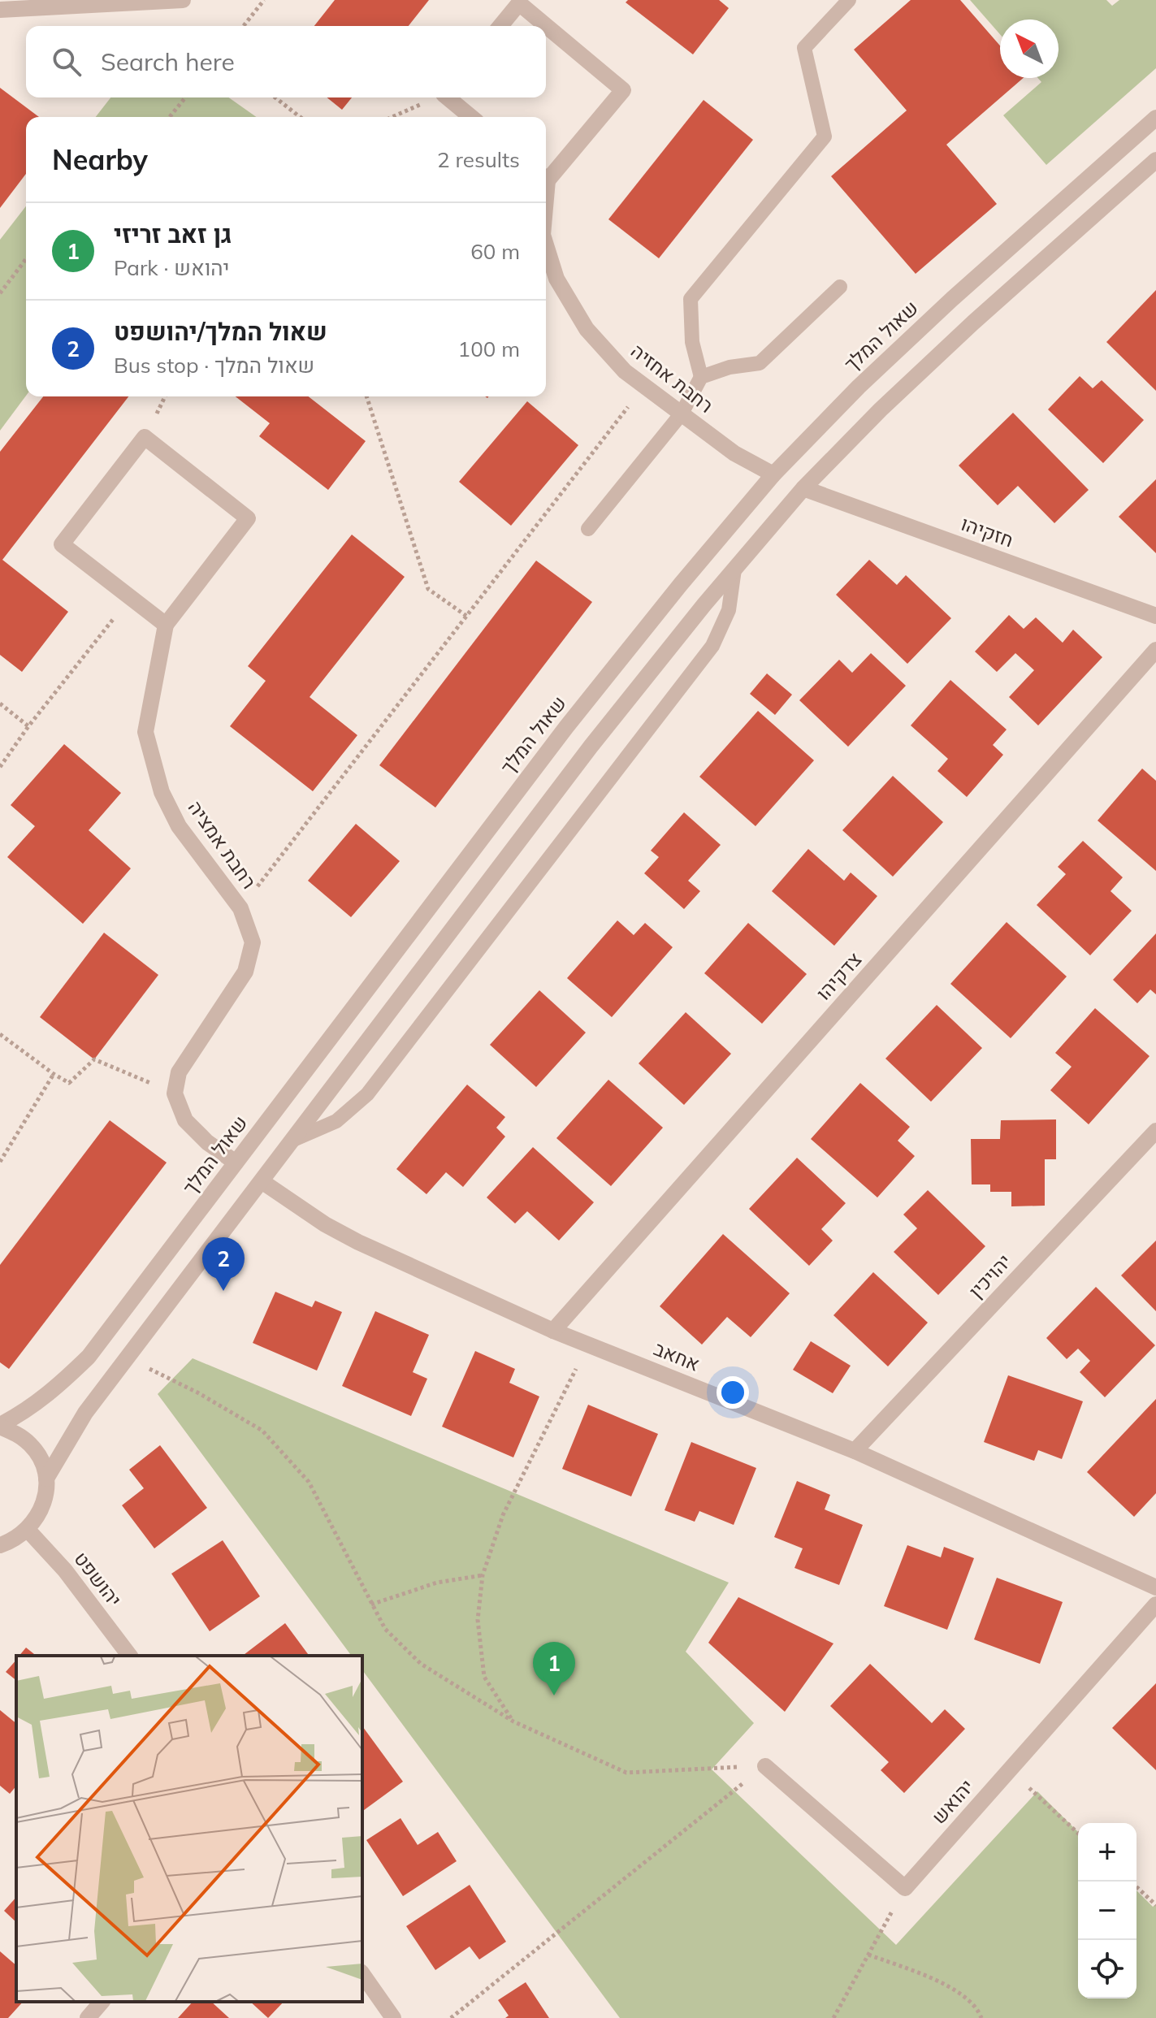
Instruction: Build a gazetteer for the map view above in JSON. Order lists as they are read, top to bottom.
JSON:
{
  "streets": {
    "street": [
      "שאול המלך",
      "רחבת אחזיה",
      "חזקיהו",
      "רחבת אמציה",
      "צדקיהו",
      "יהויכין",
      "אחאב",
      "יהושפט",
      "יהואש"
    ]
  },
  "crossings": [
    ["שאול המלך", "רחבת אחזיה"],
    ["צדקיהו", "אחאב"],
    ["יהויכין", "אחאב"]
  ],
  "north": "top left",
  "page": {
    "search": "Search here",
    "heading": ["Nearby", "2 results"],
    "list": [
      {
        "mark": "1",
        "name": "גן זאב זריזי",
        "note": "Park · יהואש",
        "value": "60 m"
      },
      {
        "mark": "2",
        "name": "שאול המלך/יהושפט",
        "note": "Bus stop · שאול המלך",
        "value": "100 m"
      }
    ],
    "pins": ["2", "1"],
    "map_buttons": ["+", "−"]
  }
}
